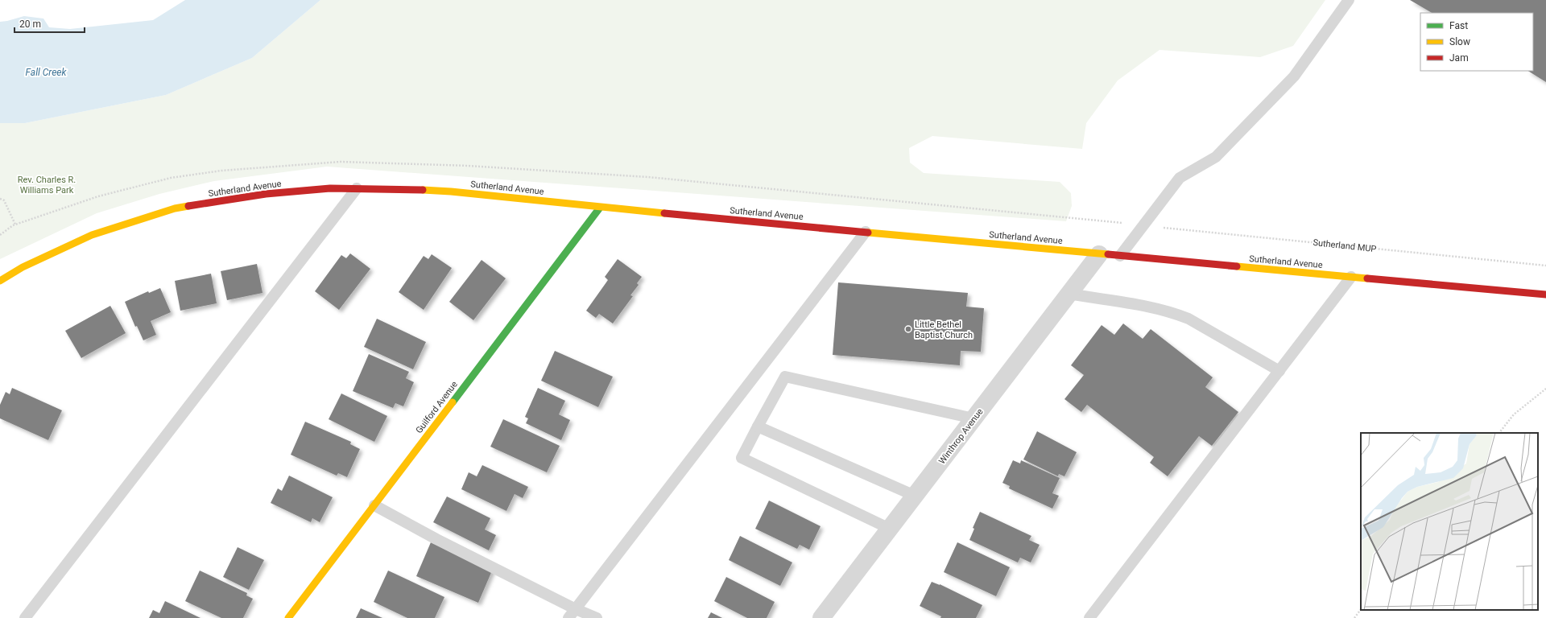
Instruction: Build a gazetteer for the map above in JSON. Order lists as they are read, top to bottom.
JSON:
{
  "streets": {
    "street": ["Sutherland Avenue", "Guilford Avenue", "Winthrop Avenue"],
    "path": ["Sutherland MUP"]
  },
  "crossings": [
    ["Sutherland Avenue", "Guilford Avenue"],
    ["Sutherland Avenue", "Winthrop Avenue"]
  ],
  "water": ["Fall Creek"],
  "parks": ["Rev. Charles R. Williams Park"],
  "places": ["Little Bethel Baptist Church"],
  "legend": ["Fast", "Slow", "Jam"],
  "scale_bar": "20 m"
}
